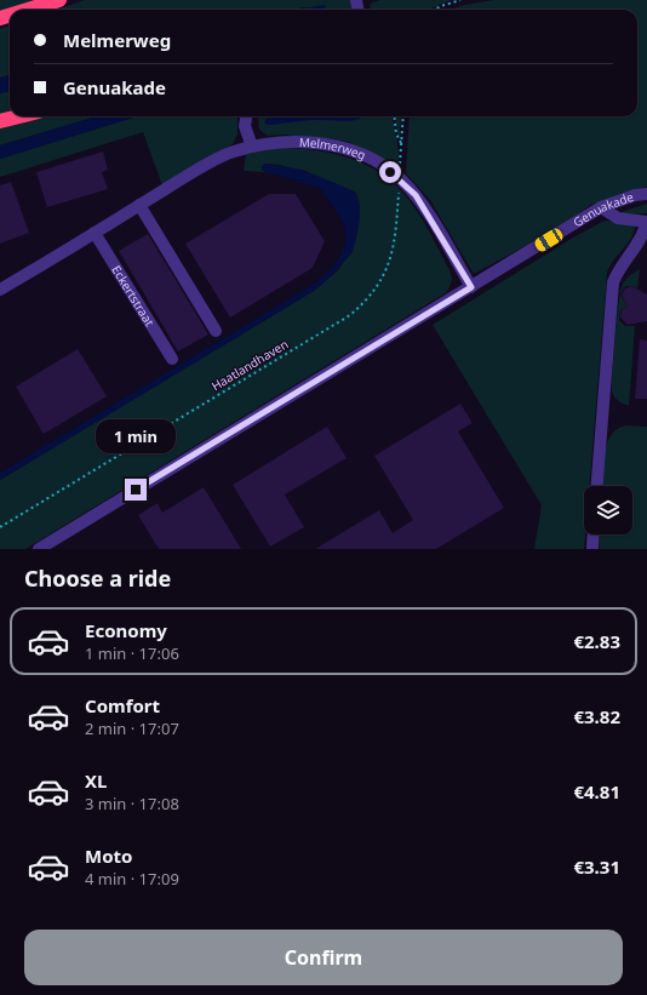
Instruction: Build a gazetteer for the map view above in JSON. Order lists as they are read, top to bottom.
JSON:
{
  "streets": {
    "street": ["Melmerweg", "Genuakade", "Eckertstraat"],
    "path": ["Haatlandhaven"]
  },
  "crossings": [
    ["Melmerweg", "Genuakade"],
    ["Melmerweg", "Haatlandhaven"]
  ],
  "page": {
    "banner": ["Melmerweg", "Genuakade"],
    "bubble": "1 min",
    "heading": "Choose a ride",
    "list": [
      {
        "name": "Economy",
        "note": "1 min · 17:06",
        "value": "€2.83"
      },
      {
        "name": "Comfort",
        "note": "2 min · 17:07",
        "value": "€3.82"
      },
      {
        "name": "XL",
        "note": "3 min · 17:08",
        "value": "€4.81"
      },
      {
        "name": "Moto",
        "note": "4 min · 17:09",
        "value": "€3.31"
      }
    ],
    "buttons": "Confirm"
  }
}
